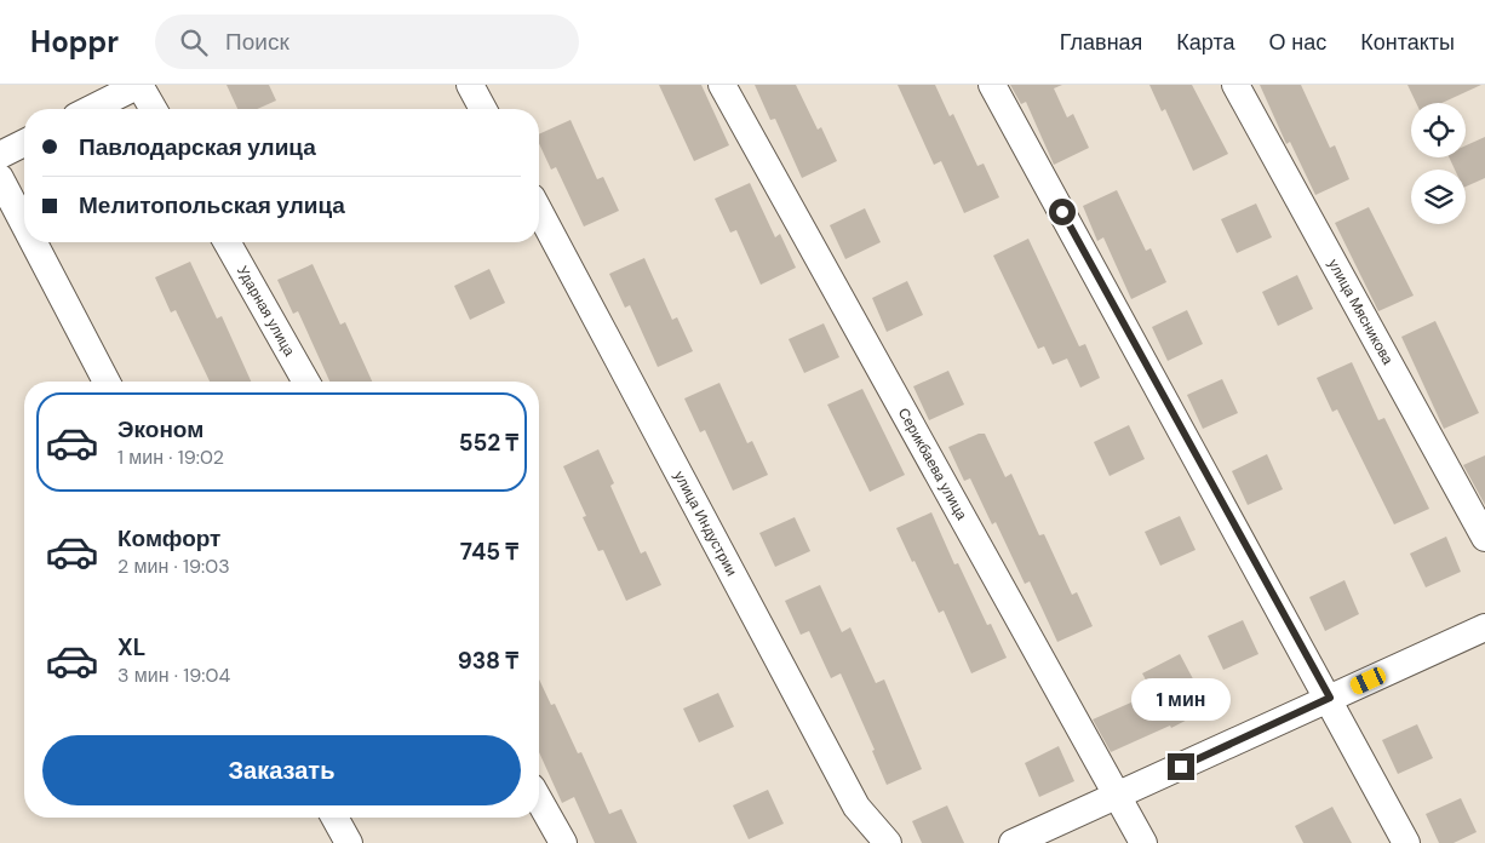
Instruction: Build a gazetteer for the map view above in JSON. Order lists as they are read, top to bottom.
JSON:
{
  "streets": {
    "street": [
      "улица Мясникова",
      "Ударная улица",
      "Серикбаева улица",
      "улица Индустрии"
    ]
  },
  "page": {
    "header": "Hoppr",
    "search": "Поиск",
    "nav": [
      "Главная",
      "Карта",
      "О нас",
      "Контакты"
    ],
    "banner": ["Павлодарская улица", "Мелитопольская улица"],
    "list": [
      {
        "name": "Эконом",
        "note": "1 мин · 19:02",
        "value": "552 ₸"
      },
      {
        "name": "Комфорт",
        "note": "2 мин · 19:03",
        "value": "745 ₸"
      },
      {
        "name": "XL",
        "note": "3 мин · 19:04",
        "value": "938 ₸"
      }
    ],
    "bubble": "1 мин",
    "buttons": "Заказать"
  }
}
